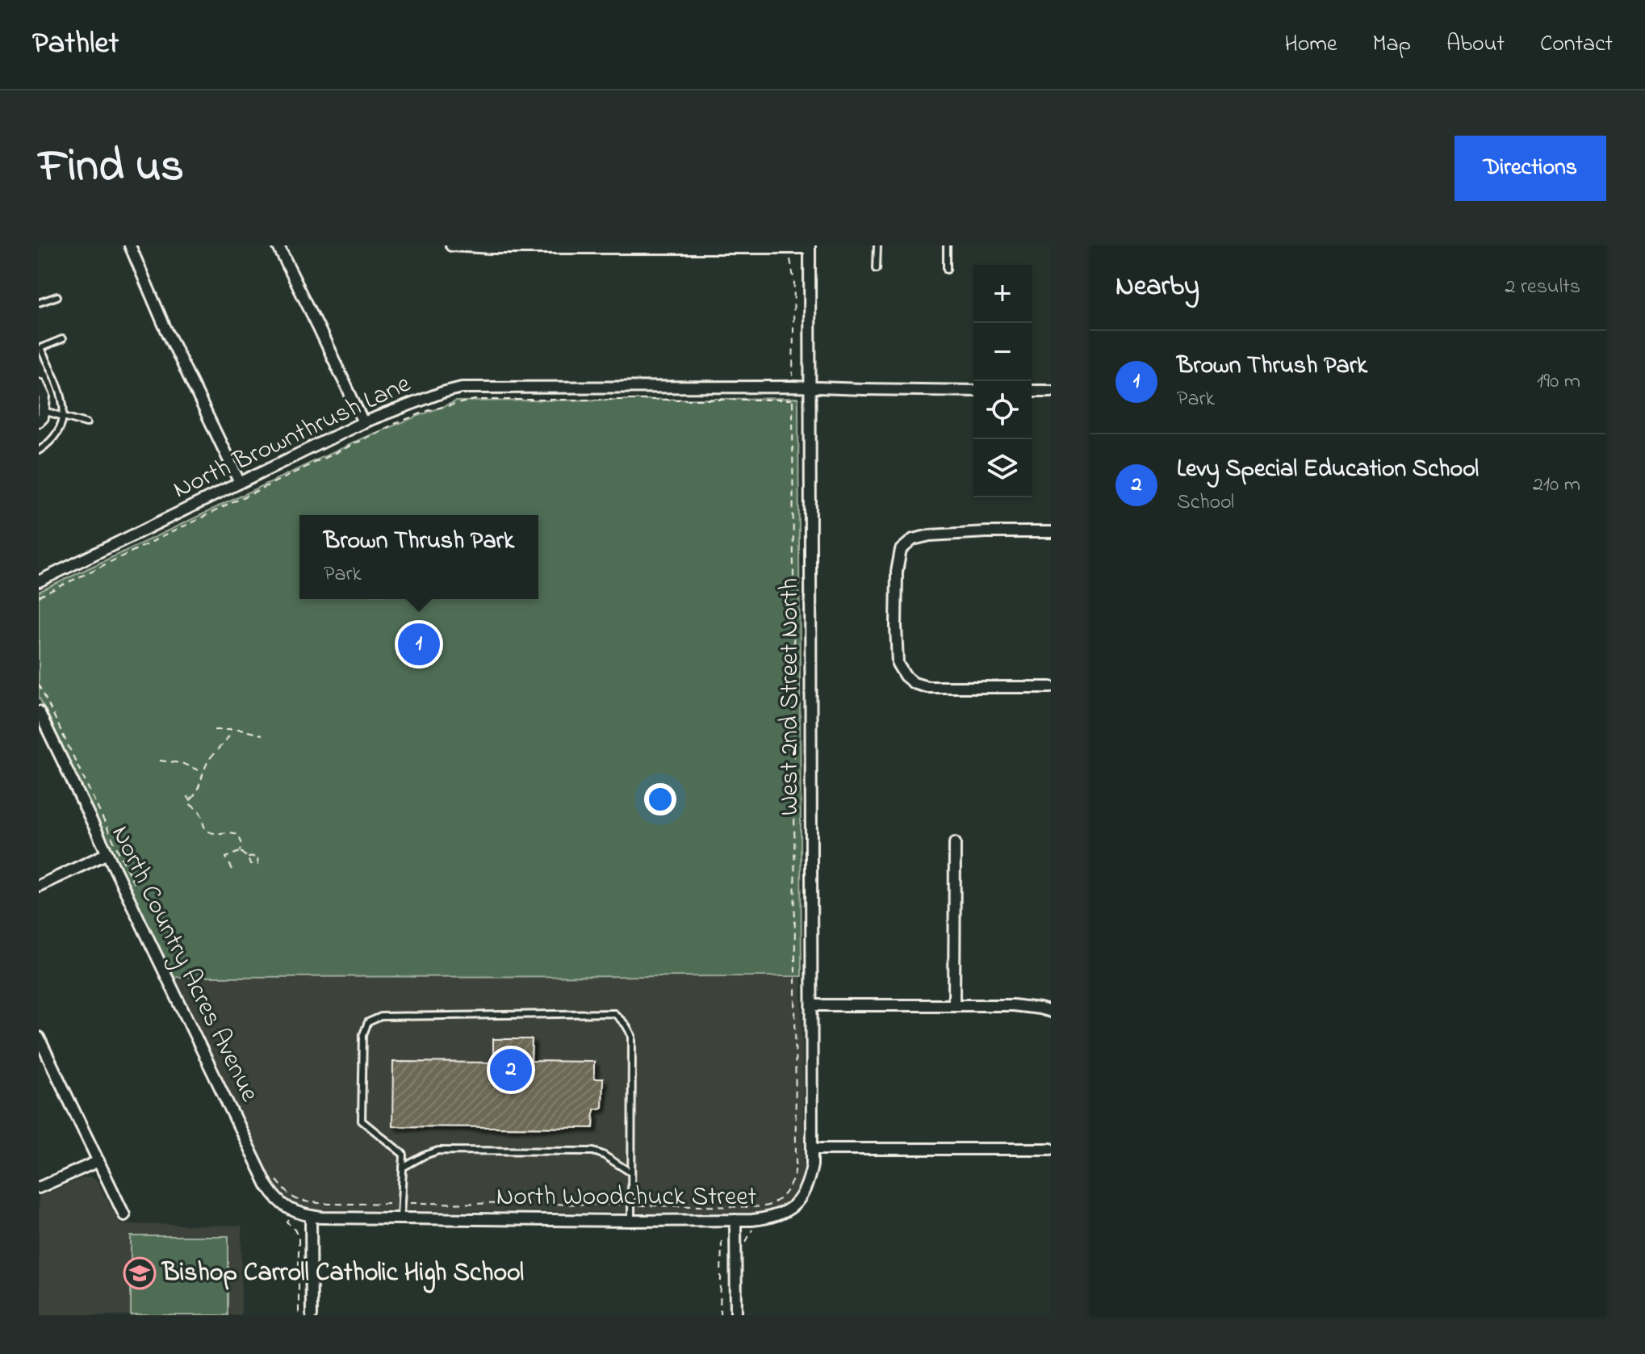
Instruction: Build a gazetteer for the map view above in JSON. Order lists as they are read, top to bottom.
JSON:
{
  "streets": {
    "street": [
      "North Brownthrush Lane",
      "West 2nd Street North",
      "North Country Acres Avenue",
      "North Woodchuck Street"
    ]
  },
  "crossings": [
    ["North Brownthrush Lane", "West 2nd Street North"],
    ["West 2nd Street North", "North Woodchuck Street"],
    ["North Country Acres Avenue", "North Woodchuck Street"]
  ],
  "places": {
    "school or university": ["Bishop Carroll Catholic High School"]
  },
  "page": {
    "header": "Pathlet",
    "nav": [
      "Home",
      "Map",
      "About",
      "Contact"
    ],
    "title": "Find us",
    "buttons": "Directions",
    "heading": ["Nearby", "2 results"],
    "map_buttons": ["+", "−"],
    "list": [
      {
        "mark": "1",
        "name": "Brown Thrush Park",
        "note": "Park",
        "value": "190 m"
      },
      {
        "mark": "2",
        "name": "Levy Special Education School",
        "note": "School",
        "value": "210 m"
      }
    ],
    "popup": ["Brown Thrush Park", "Park"],
    "pins": ["1", "2"]
  }
}
